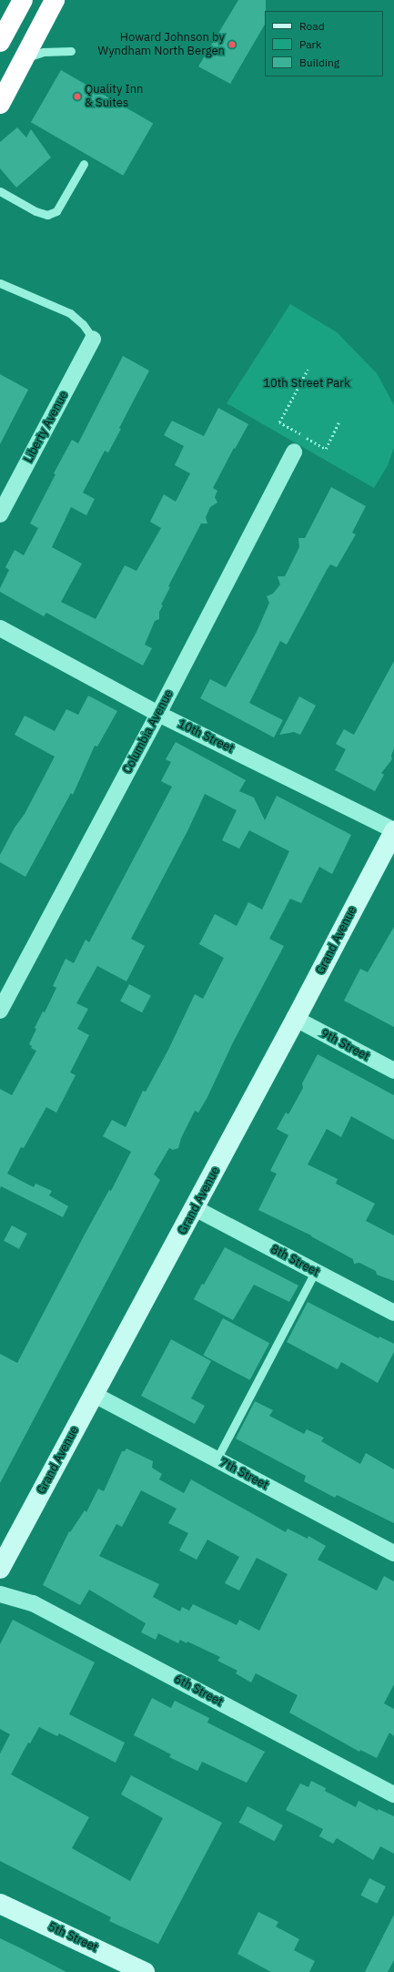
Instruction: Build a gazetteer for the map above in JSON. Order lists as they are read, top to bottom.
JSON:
{
  "streets": {
    "street": [
      "Liberty Avenue",
      "Columbia Avenue",
      "10th Street",
      "Grand Avenue",
      "9th Street",
      "8th Street",
      "7th Street",
      "6th Street",
      "5th Street"
    ]
  },
  "crossings": [
    ["Columbia Avenue", "10th Street"],
    ["10th Street", "Grand Avenue"],
    ["Grand Avenue", "9th Street"],
    ["Grand Avenue", "8th Street"],
    ["Grand Avenue", "7th Street"]
  ],
  "parks": ["10th Street Park"],
  "places": ["Howard Johnson by Wyndham North Bergen", "Quality Inn & Suites"],
  "legend": ["Road", "Park", "Building"]
}
